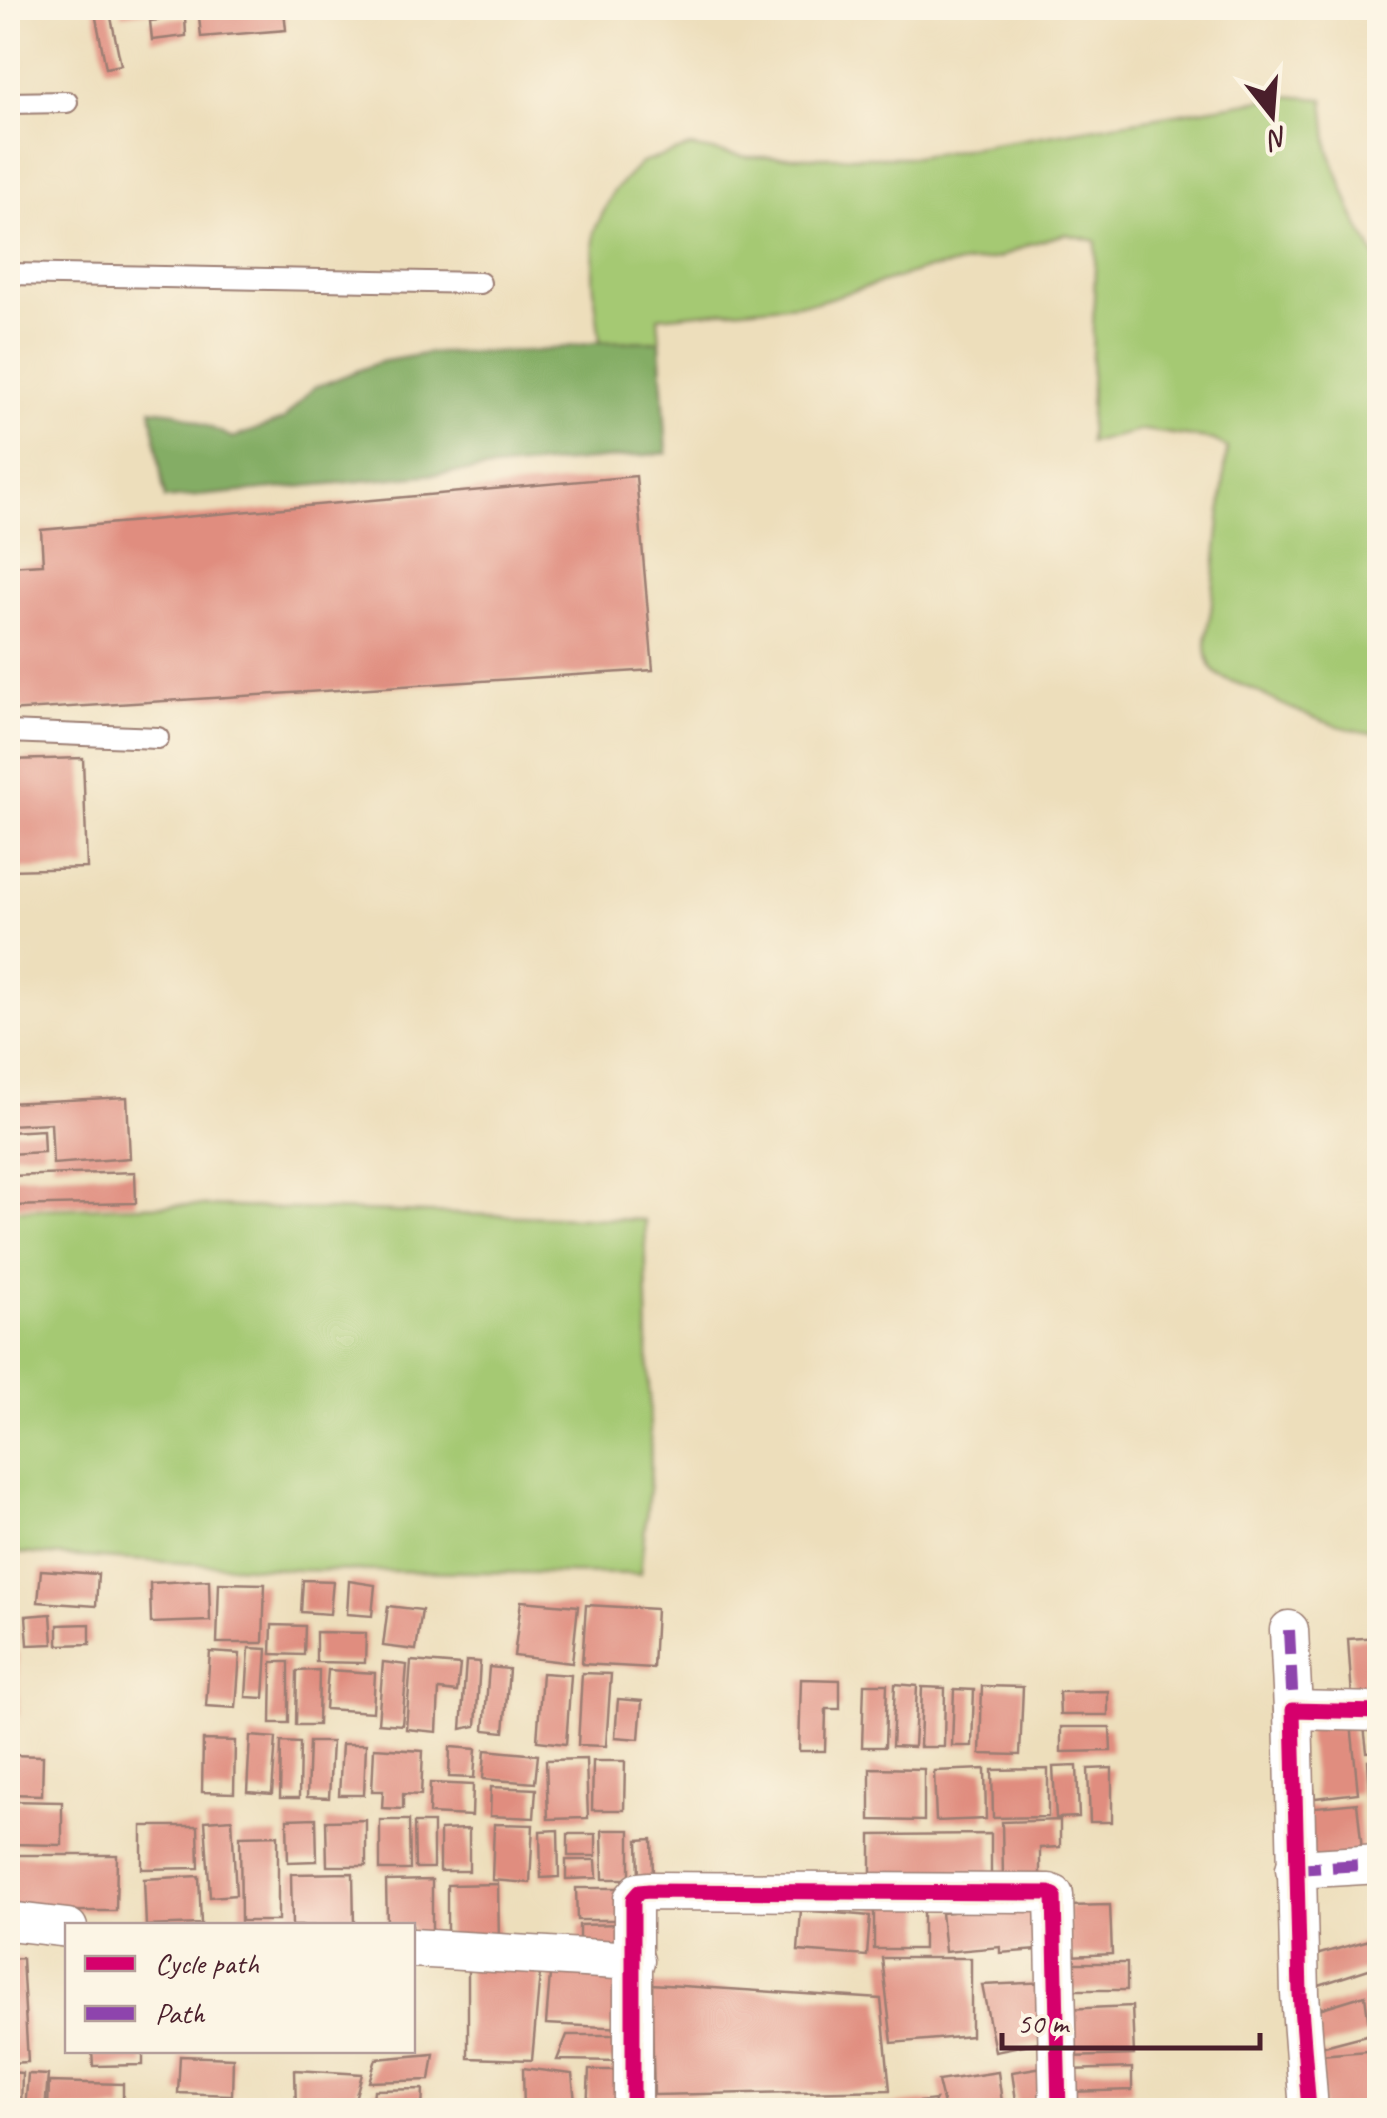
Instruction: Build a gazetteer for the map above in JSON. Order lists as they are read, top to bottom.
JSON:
{
  "legend": ["Cycle path", "Path"],
  "scale_bar": "50 m",
  "north": "bottom"
}
